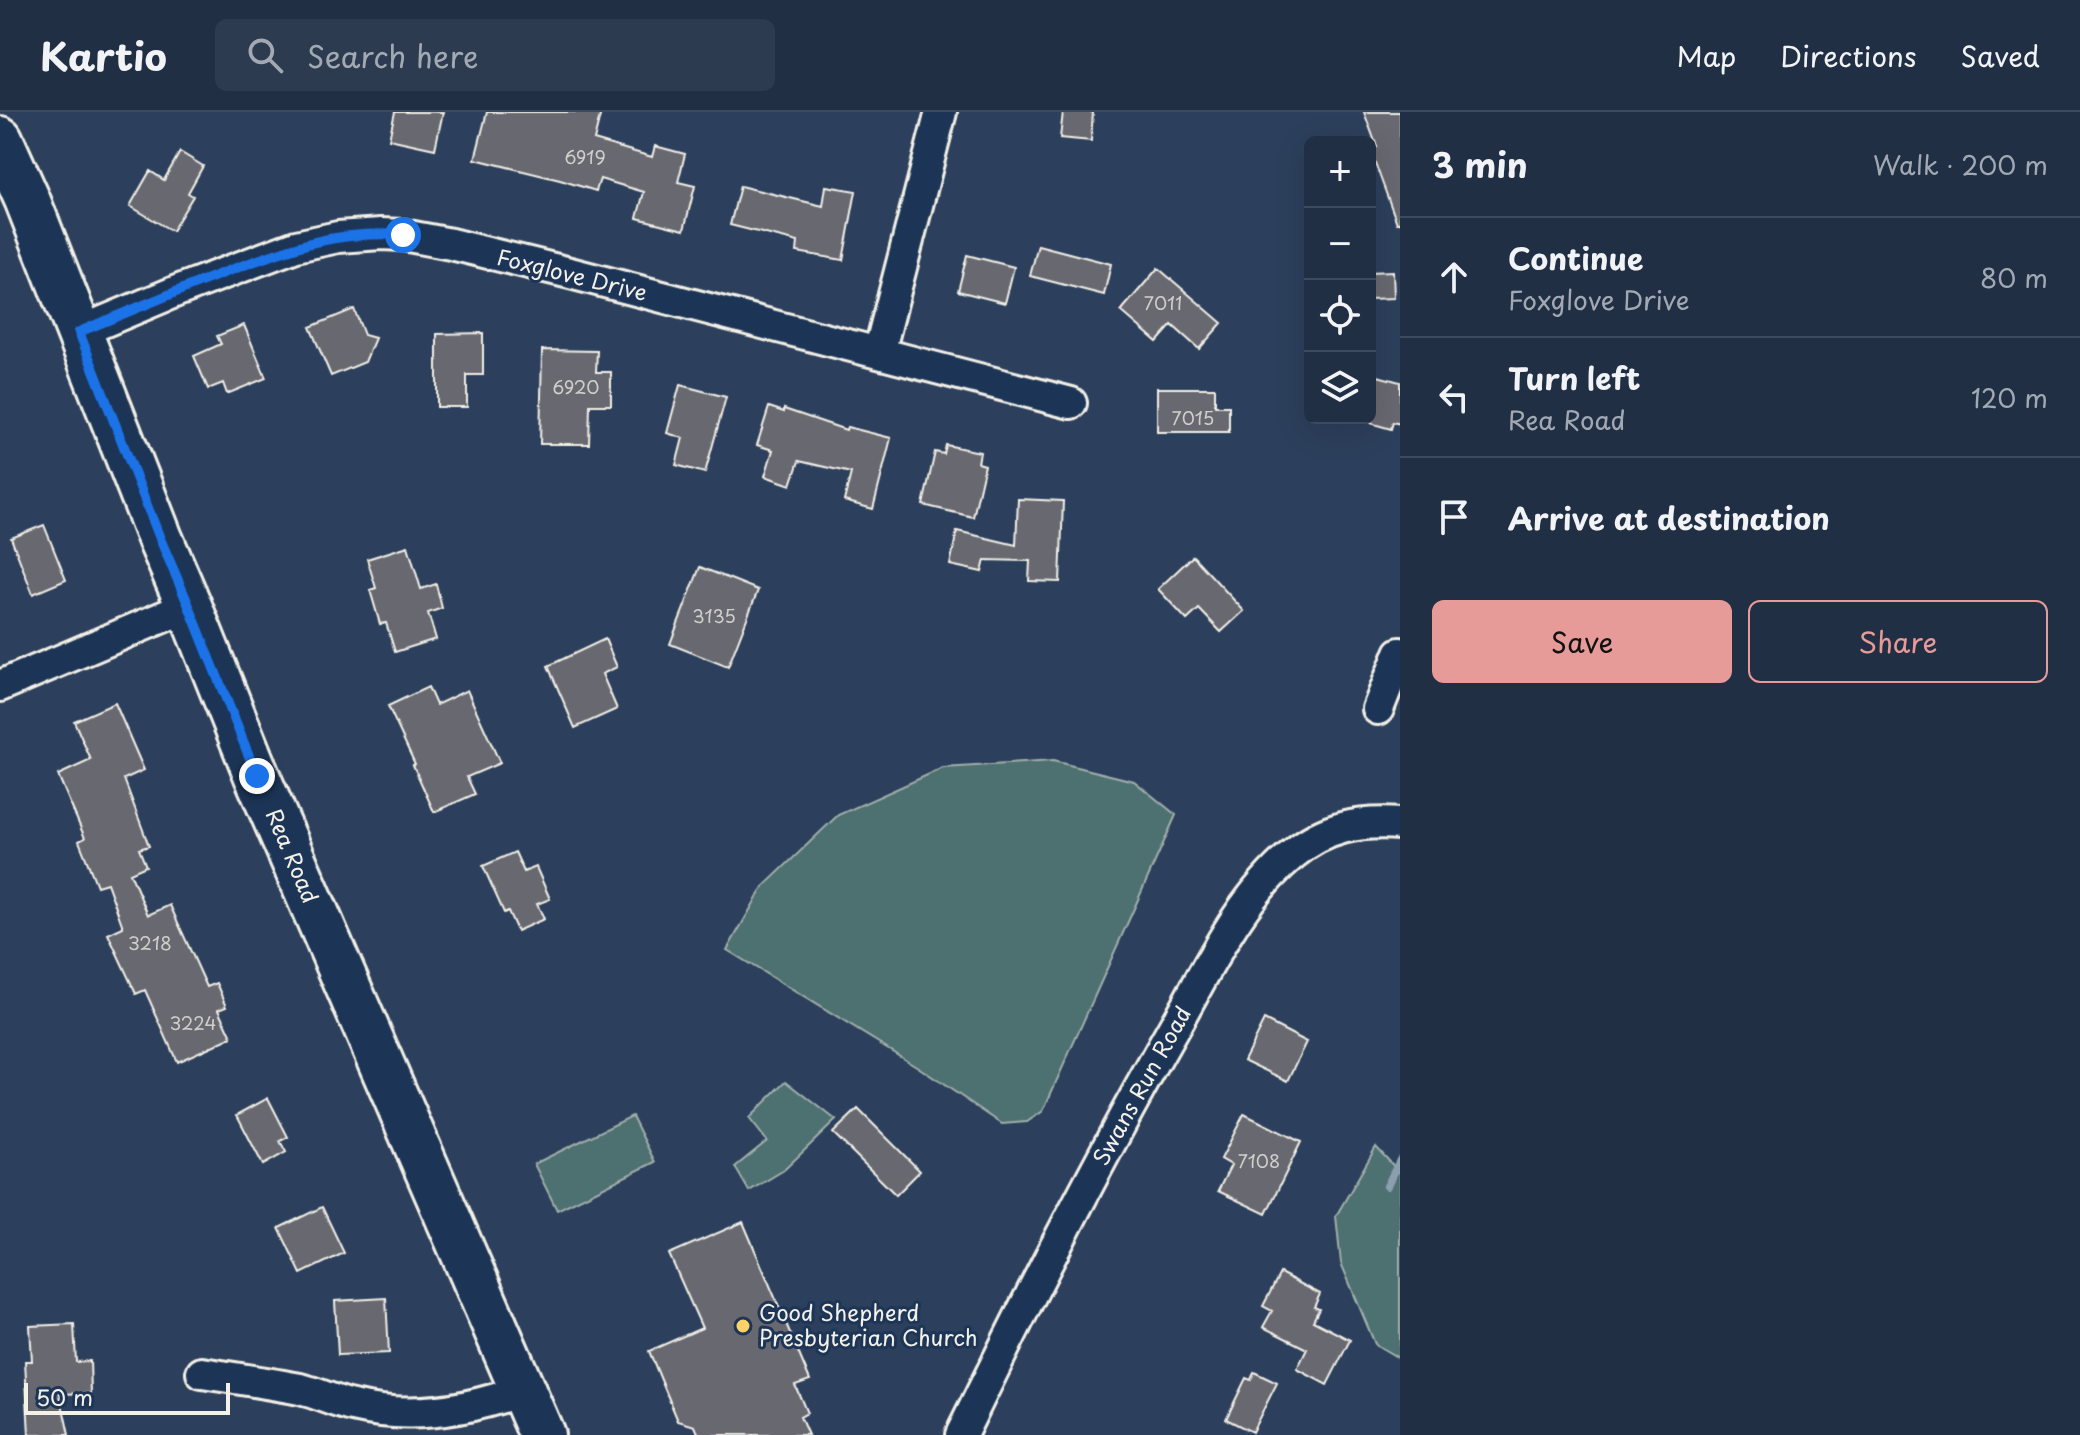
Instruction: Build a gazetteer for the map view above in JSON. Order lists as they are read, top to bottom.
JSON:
{
  "streets": {
    "main road": ["Rea Road"],
    "street": ["Foxglove Drive", "Swans Run Road"]
  },
  "crossings": [
    ["Foxglove Drive", "Rea Road"]
  ],
  "places": ["Good Shepherd Presbyterian Church"],
  "house_numbers": [
    "6919",
    "7011",
    "6920",
    "7015",
    "3135",
    "3218",
    "3224",
    "7108"
  ],
  "scale_bar": "50 m",
  "page": {
    "header": "Kartio",
    "search": "Search here",
    "nav": ["Map", "Directions", "Saved"],
    "heading": ["3 min", "Walk · 200 m"],
    "map_buttons": ["+", "−"],
    "list": [
      ["Continue", "Foxglove Drive", "80 m"],
      ["Turn left", "Rea Road", "120 m"],
      "Arrive at destination"
    ],
    "buttons": ["Save", "Share"],
    "scale": "50 m"
  }
}
